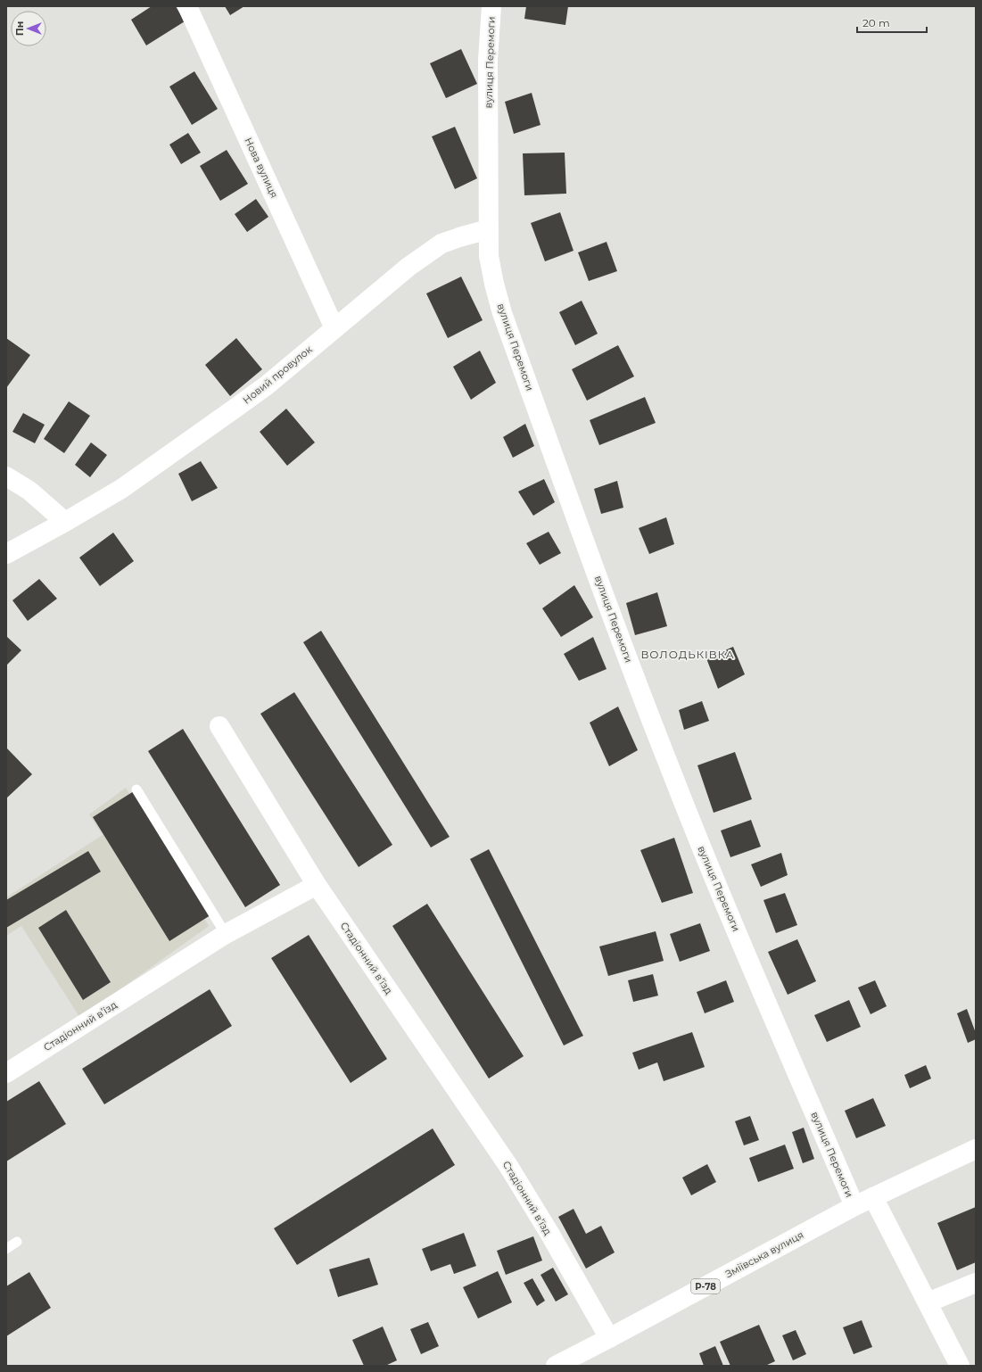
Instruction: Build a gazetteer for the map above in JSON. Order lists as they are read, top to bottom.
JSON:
{
  "streets": {
    "street": [
      "вулиця Перемоги",
      "Нова вулиця",
      "Новий провулок",
      "Стадіонний в’їзд",
      "Зміївська вулиця",
      "Р-78"
    ]
  },
  "crossings": [
    ["вулиця Перемоги", "Новий провулок"],
    ["вулиця Перемоги", "Зміївська вулиця"],
    ["Нова вулиця", "Новий провулок"],
    ["Стадіонний в’їзд", "Зміївська вулиця"]
  ],
  "districts": ["ВОЛОДЬКІВКА"],
  "scale_bar": "20 m",
  "north": "left"
}
